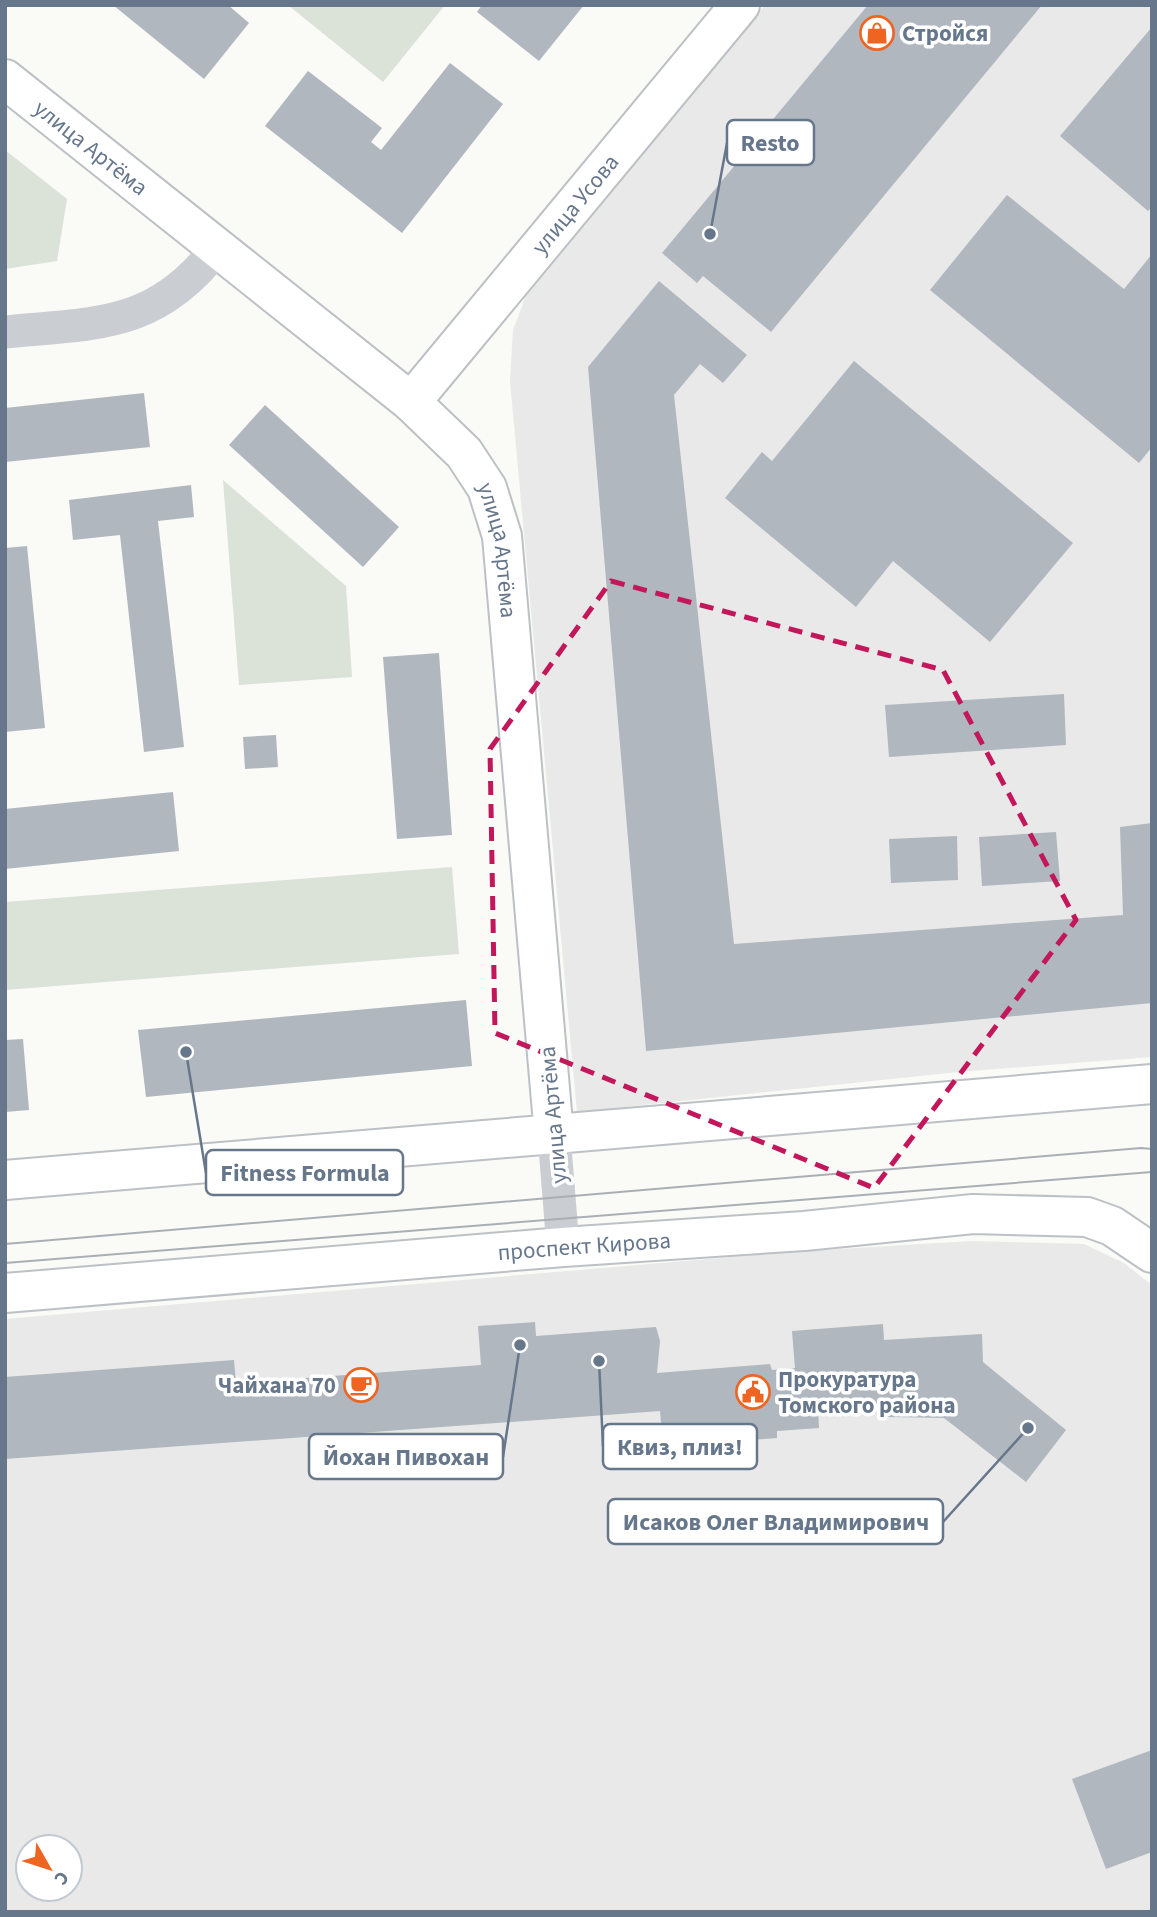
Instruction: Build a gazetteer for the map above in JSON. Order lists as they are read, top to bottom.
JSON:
{
  "streets": {
    "main road": ["улица Артёма", "улица Усова", "проспект Кирова"]
  },
  "crossings": [
    ["улица Артёма", "улица Усова"],
    ["улица Артёма", "проспект Кирова"]
  ],
  "places": {
    "shop": ["Стройся"],
    "other": [
      "Resto",
      "Fitness Formula",
      "Йохан Пивохан",
      "Квиз, плиз!",
      "Исаков Олег Владимирович"
    ],
    "cafe": ["Чайхана 70"],
    "public building": ["Прокуратура Томского района"]
  },
  "north": "bottom right"
}
